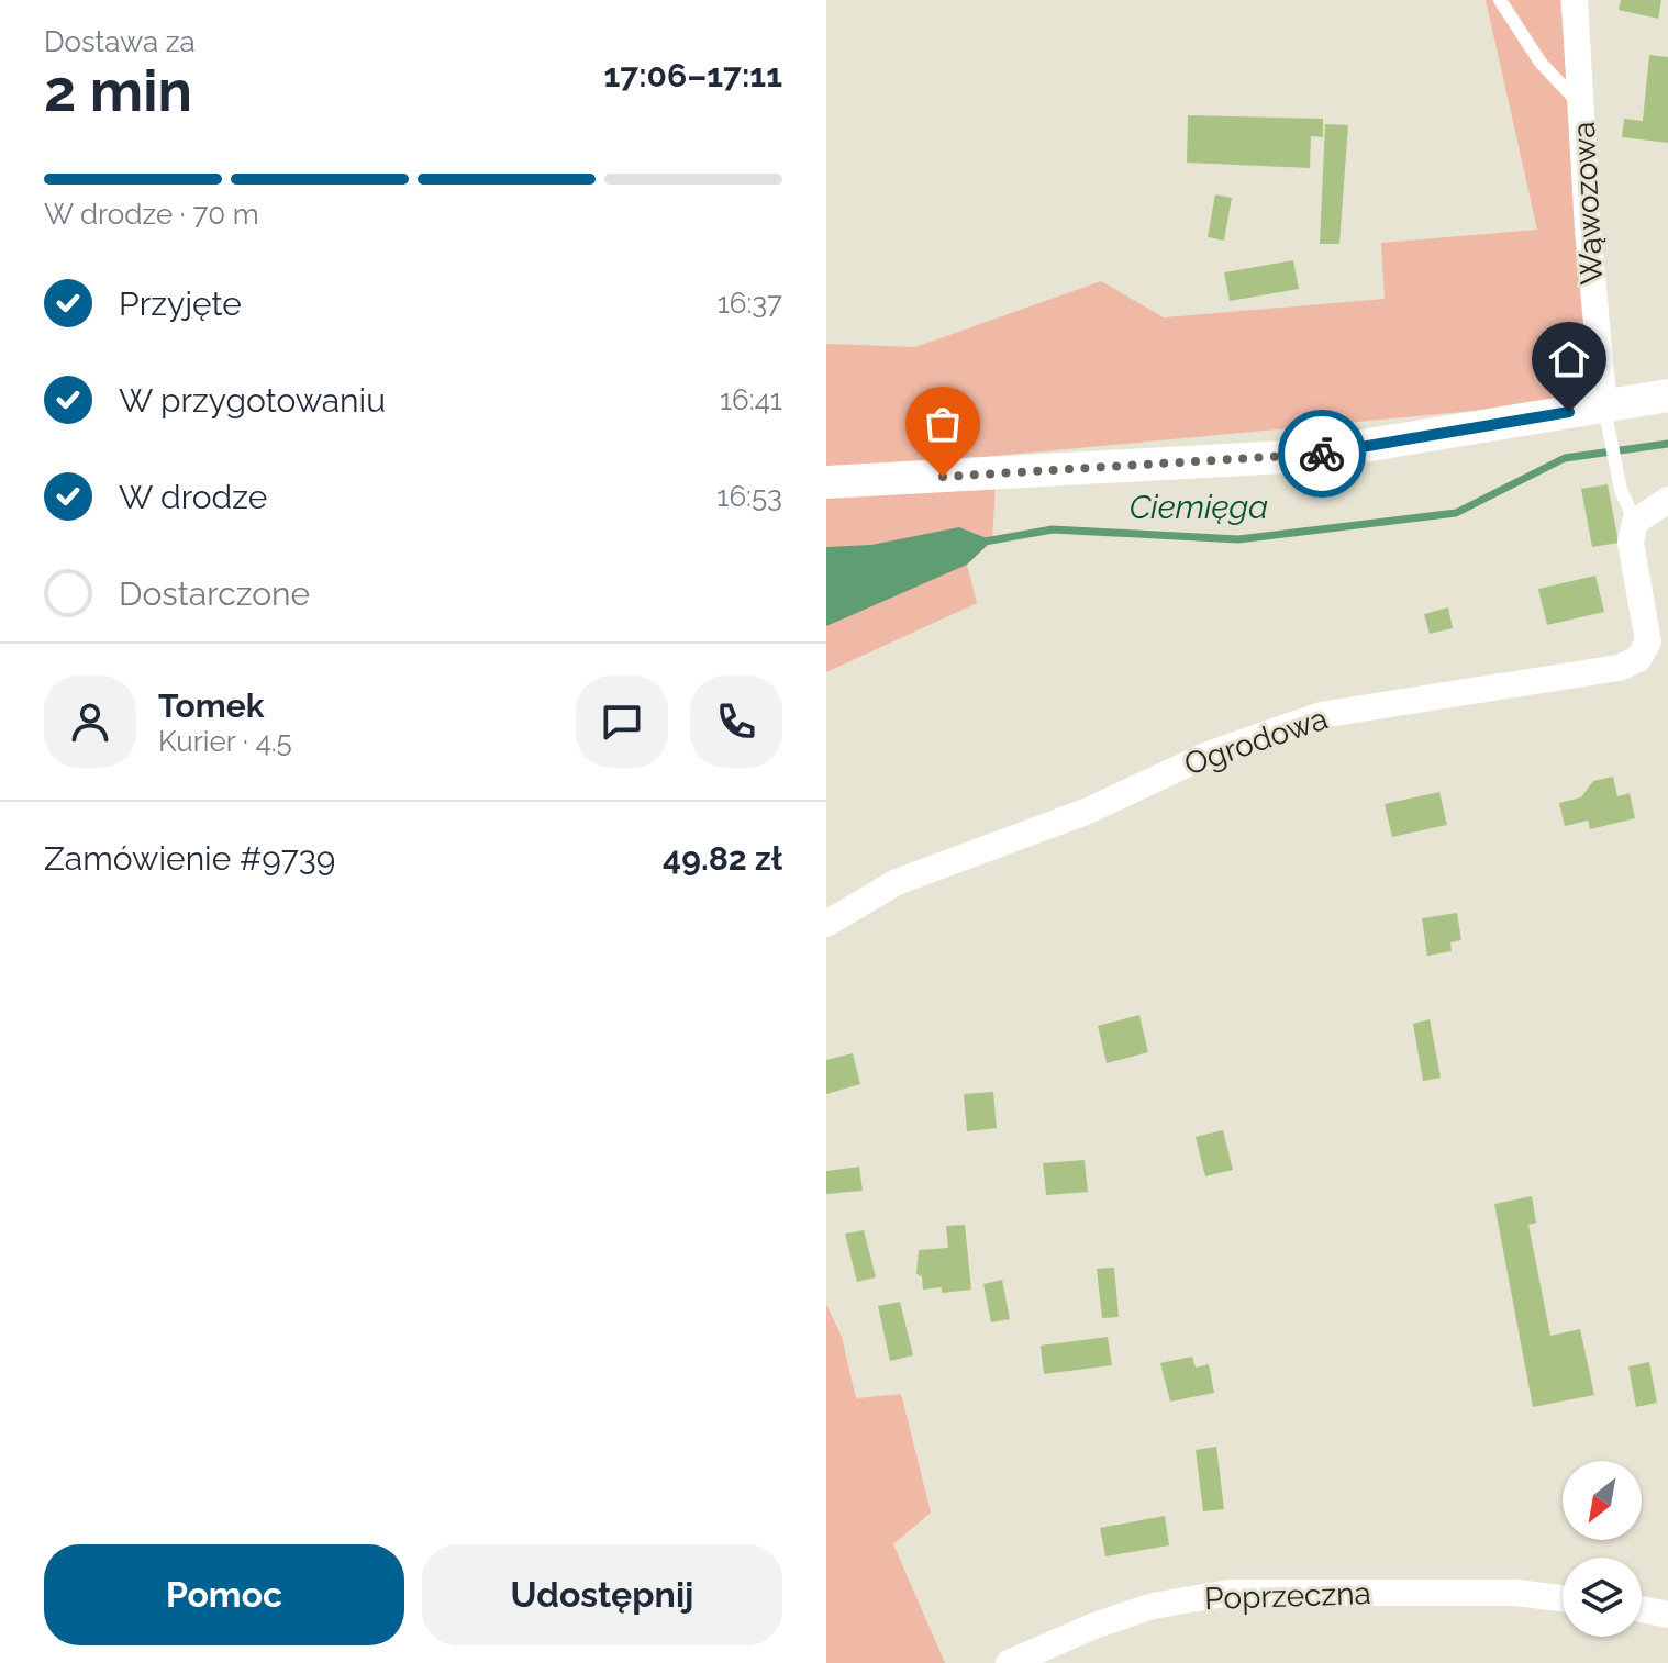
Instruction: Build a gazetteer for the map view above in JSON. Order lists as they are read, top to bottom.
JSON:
{
  "streets": {
    "street": ["Wąwozowa", "Ogrodowa", "Poprzeczna"]
  },
  "water": ["Ciemięga"],
  "north": "bottom left",
  "page": {
    "heading": ["2 min", "Dostawa za", "17:06–17:11"],
    "panel": [
      "Tomek",
      "Kurier · 4.5",
      "Zamówienie #9739",
      "49.82 zł"
    ],
    "bar": "W drodze · 70 m",
    "list": [
      ["Przyjęte", "16:37"],
      ["W przygotowaniu", "16:41"],
      ["W drodze", "16:53"],
      "Dostarczone"
    ],
    "buttons": ["Pomoc", "Udostępnij"]
  }
}
